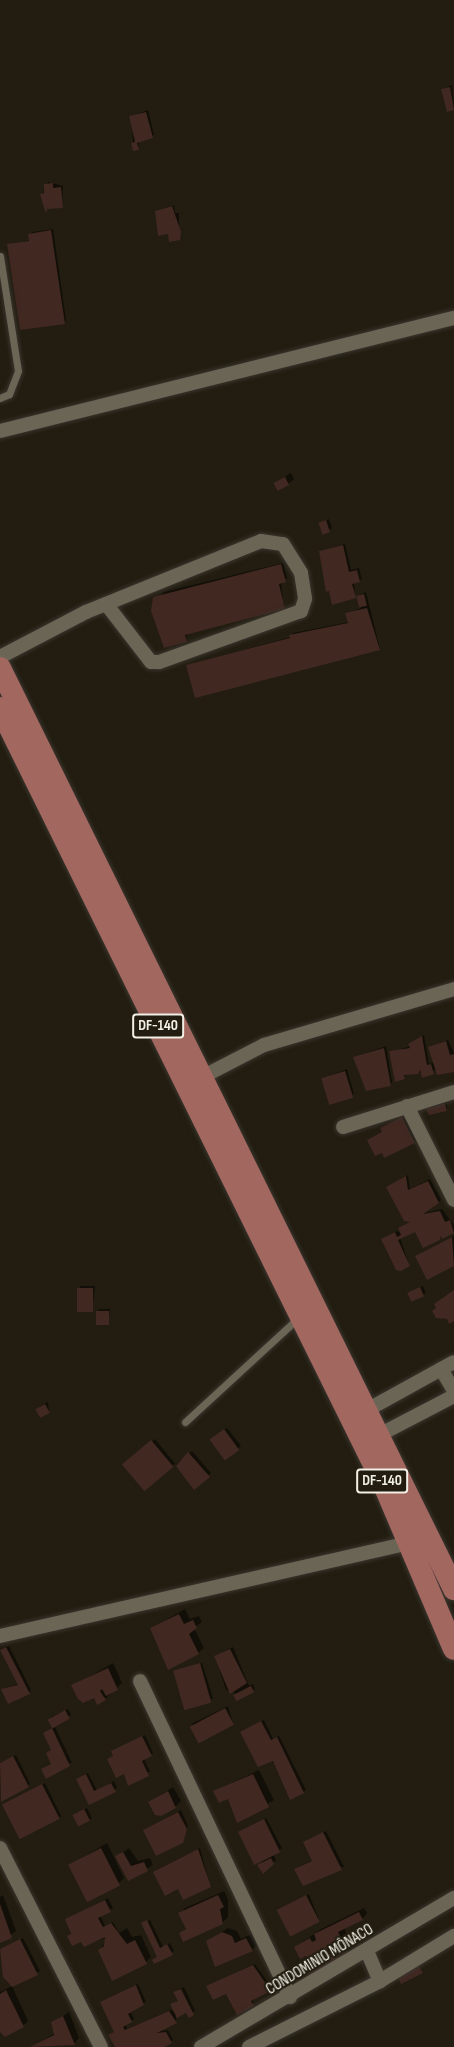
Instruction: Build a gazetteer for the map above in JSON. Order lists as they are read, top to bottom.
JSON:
{
  "streets": {
    "main road": ["DF-140"],
    "street": ["CONDOMINIO MÔNACO"]
  }
}
